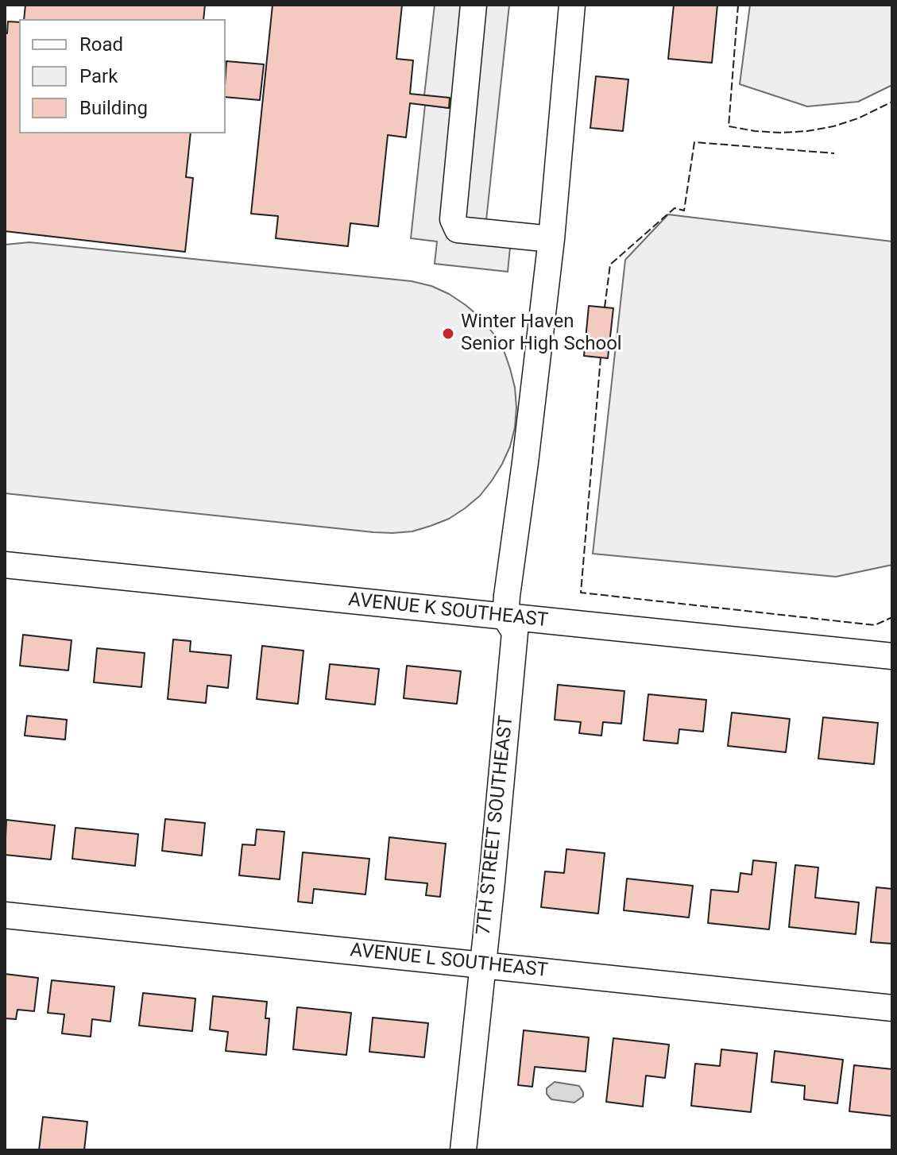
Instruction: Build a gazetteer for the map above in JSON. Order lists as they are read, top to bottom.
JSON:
{
  "streets": {
    "street": ["AVENUE K SOUTHEAST", "7TH STREET SOUTHEAST", "AVENUE L SOUTHEAST"]
  },
  "crossings": [
    ["AVENUE K SOUTHEAST", "7TH STREET SOUTHEAST"],
    ["7TH STREET SOUTHEAST", "AVENUE L SOUTHEAST"]
  ],
  "places": ["Winter Haven Senior High School"],
  "legend": ["Road", "Park", "Building"]
}
